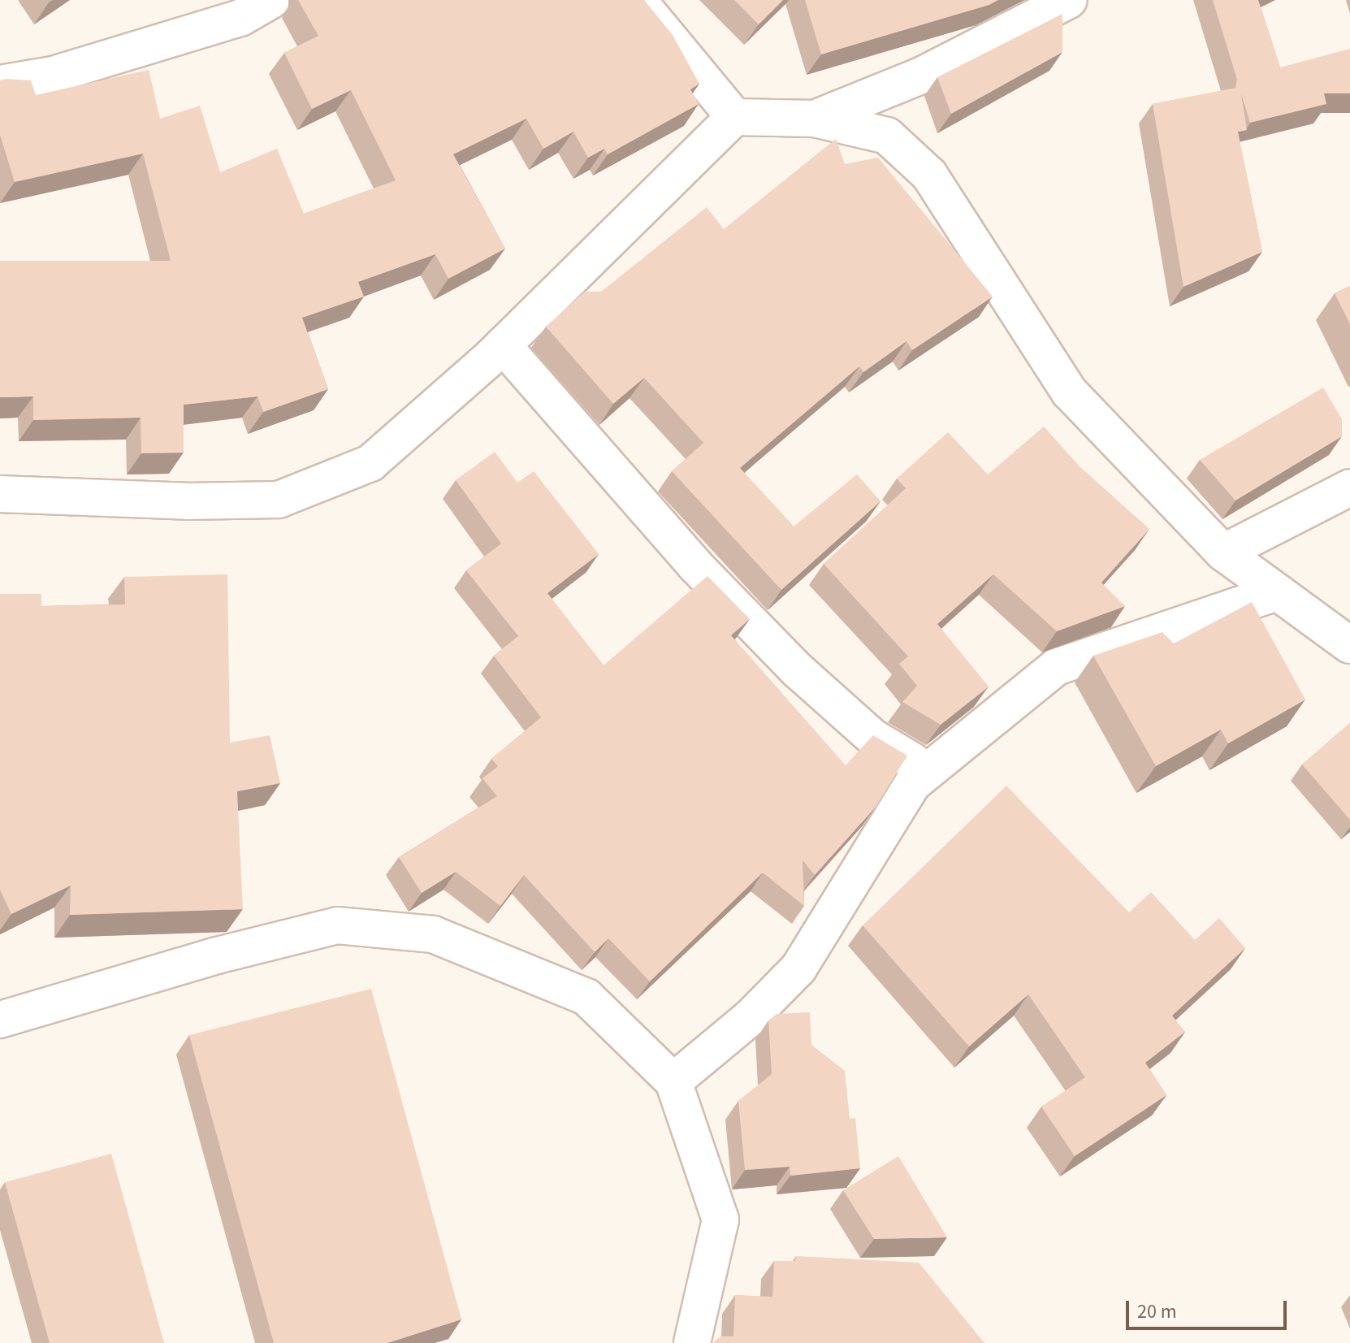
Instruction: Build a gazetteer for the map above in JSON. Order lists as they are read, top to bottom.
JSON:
{
  "scale_bar": "20 m"
}
